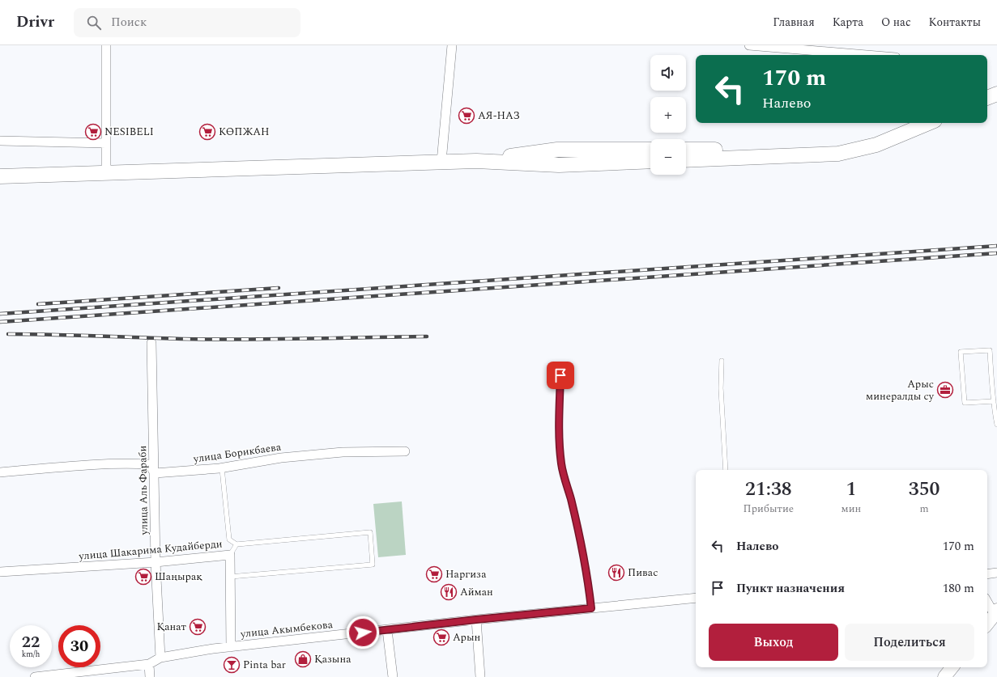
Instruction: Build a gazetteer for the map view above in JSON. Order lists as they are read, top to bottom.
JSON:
{
  "streets": {
    "street": [
      "улица Борикбаева",
      "улица Аль Фараби",
      "улица Шакарима Кудайберди",
      "улица Акымбекова"
    ]
  },
  "crossings": [
    ["улица Борикбаева", "улица Аль Фараби"],
    ["улица Аль Фараби", "улица Шакарима Кудайберди"],
    ["улица Аль Фараби", "улица Акымбекова"],
    ["улица Шакарима Кудайберди", "улица Акымбекова"]
  ],
  "places": {
    "supermarket": [
      "АЯ-НАЗ",
      "NESIBELI",
      "КӨПЖАН",
      "Наргиза",
      "Шаңырақ",
      "Қанат",
      "Арын"
    ],
    "office": ["Арыс минералды су"],
    "restaurant": ["Пивас", "Айман"],
    "shop": ["Қазына"],
    "bar": ["Pinta bar"]
  },
  "page": {
    "header": "Drivr",
    "search": "Поиск",
    "nav": [
      "Главная",
      "Карта",
      "О нас",
      "Контакты"
    ],
    "map_buttons": ["+", "−"],
    "turn": ["170 m", "Налево"],
    "eta": [
      "21:38",
      "Прибытие",
      "1",
      "мин",
      "350",
      "m"
    ],
    "list": [
      {
        "name": "Налево",
        "value": "170 m"
      },
      {
        "name": "Пункт назначения",
        "value": "180 m"
      }
    ],
    "buttons": ["Выход", "Поделиться"],
    "speed": "22 km/h",
    "limit": "30"
  }
}
